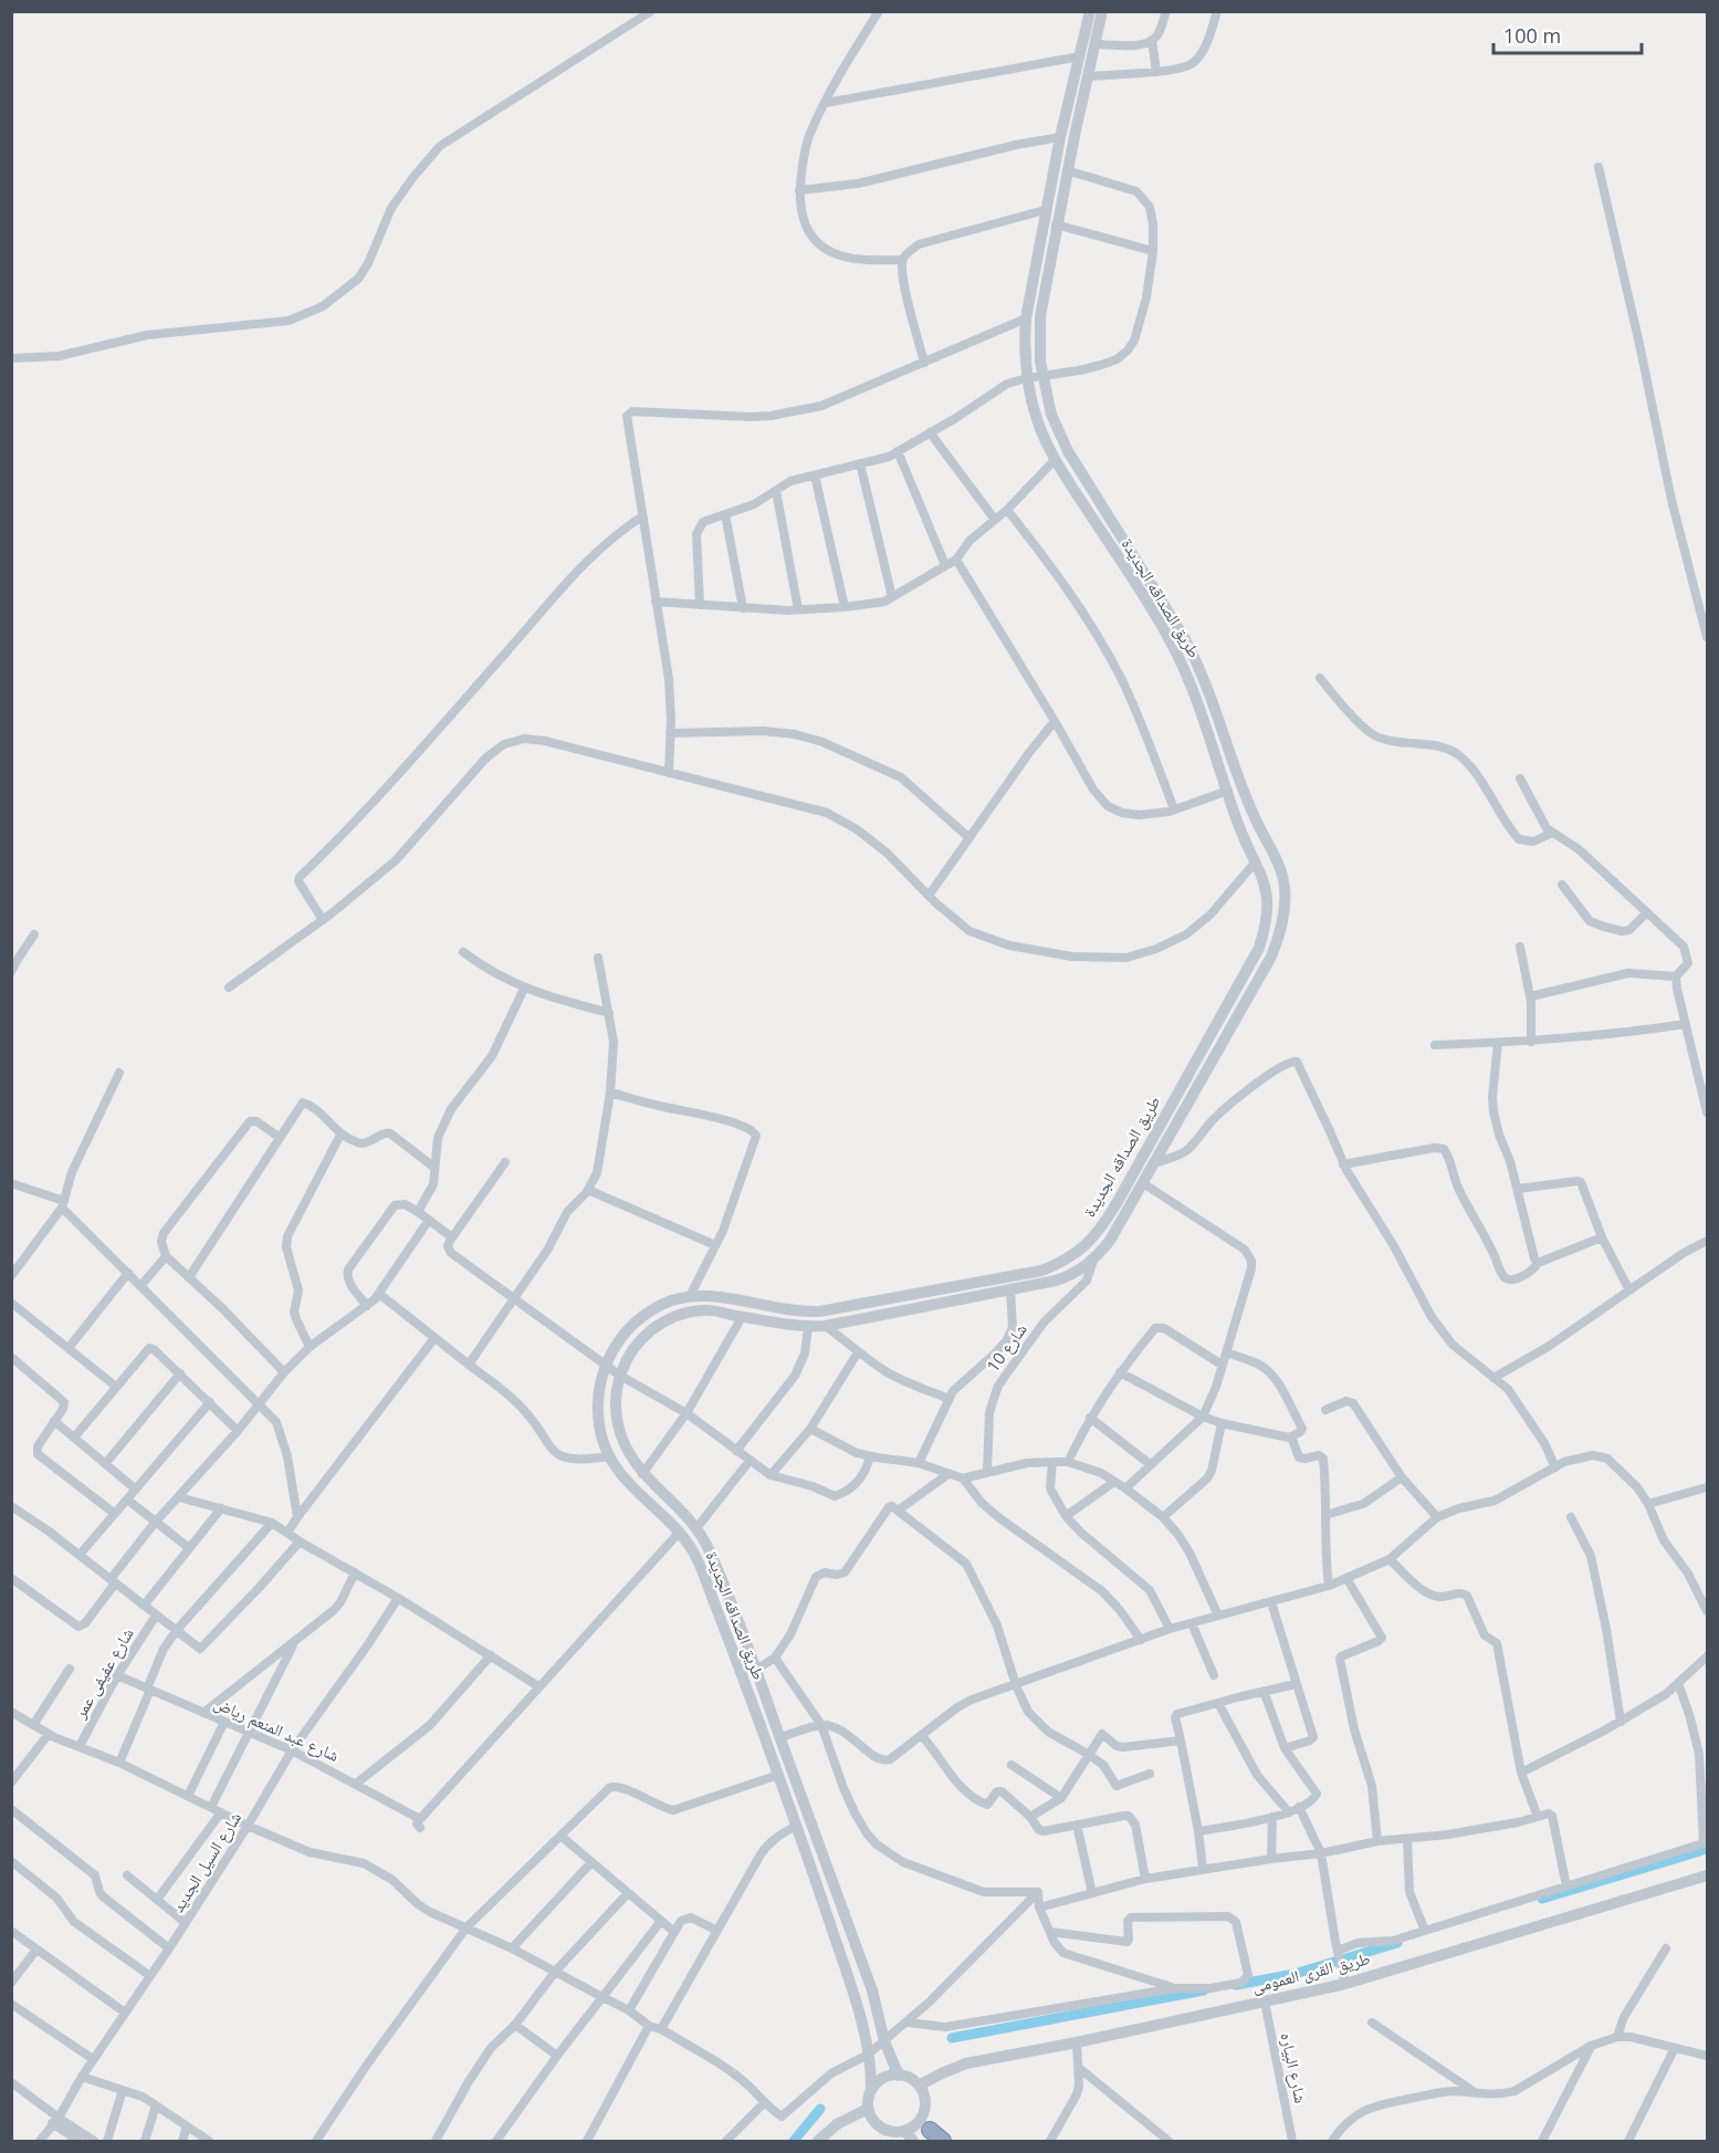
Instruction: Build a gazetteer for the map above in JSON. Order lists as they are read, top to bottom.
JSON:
{
  "streets": {
    "street": [
      "طريق الصداقه الجديدة",
      "شارع 10",
      "شارع عفيفى عمر",
      "شارع عبد المنعم رياض",
      "شارع السيل الجديد",
      "طريق القرى العمومى",
      "شارع البياره"
    ]
  },
  "crossings": [
    ["طريق الصداقه الجديدة", "شارع 10"],
    ["طريق الصداقه الجديدة", "طريق القرى العمومى"],
    ["شارع عفيفى عمر", "شارع عبد المنعم رياض"],
    ["شارع عبد المنعم رياض", "شارع السيل الجديد"],
    ["طريق القرى العمومى", "شارع البياره"]
  ],
  "scale_bar": "100 m"
}
